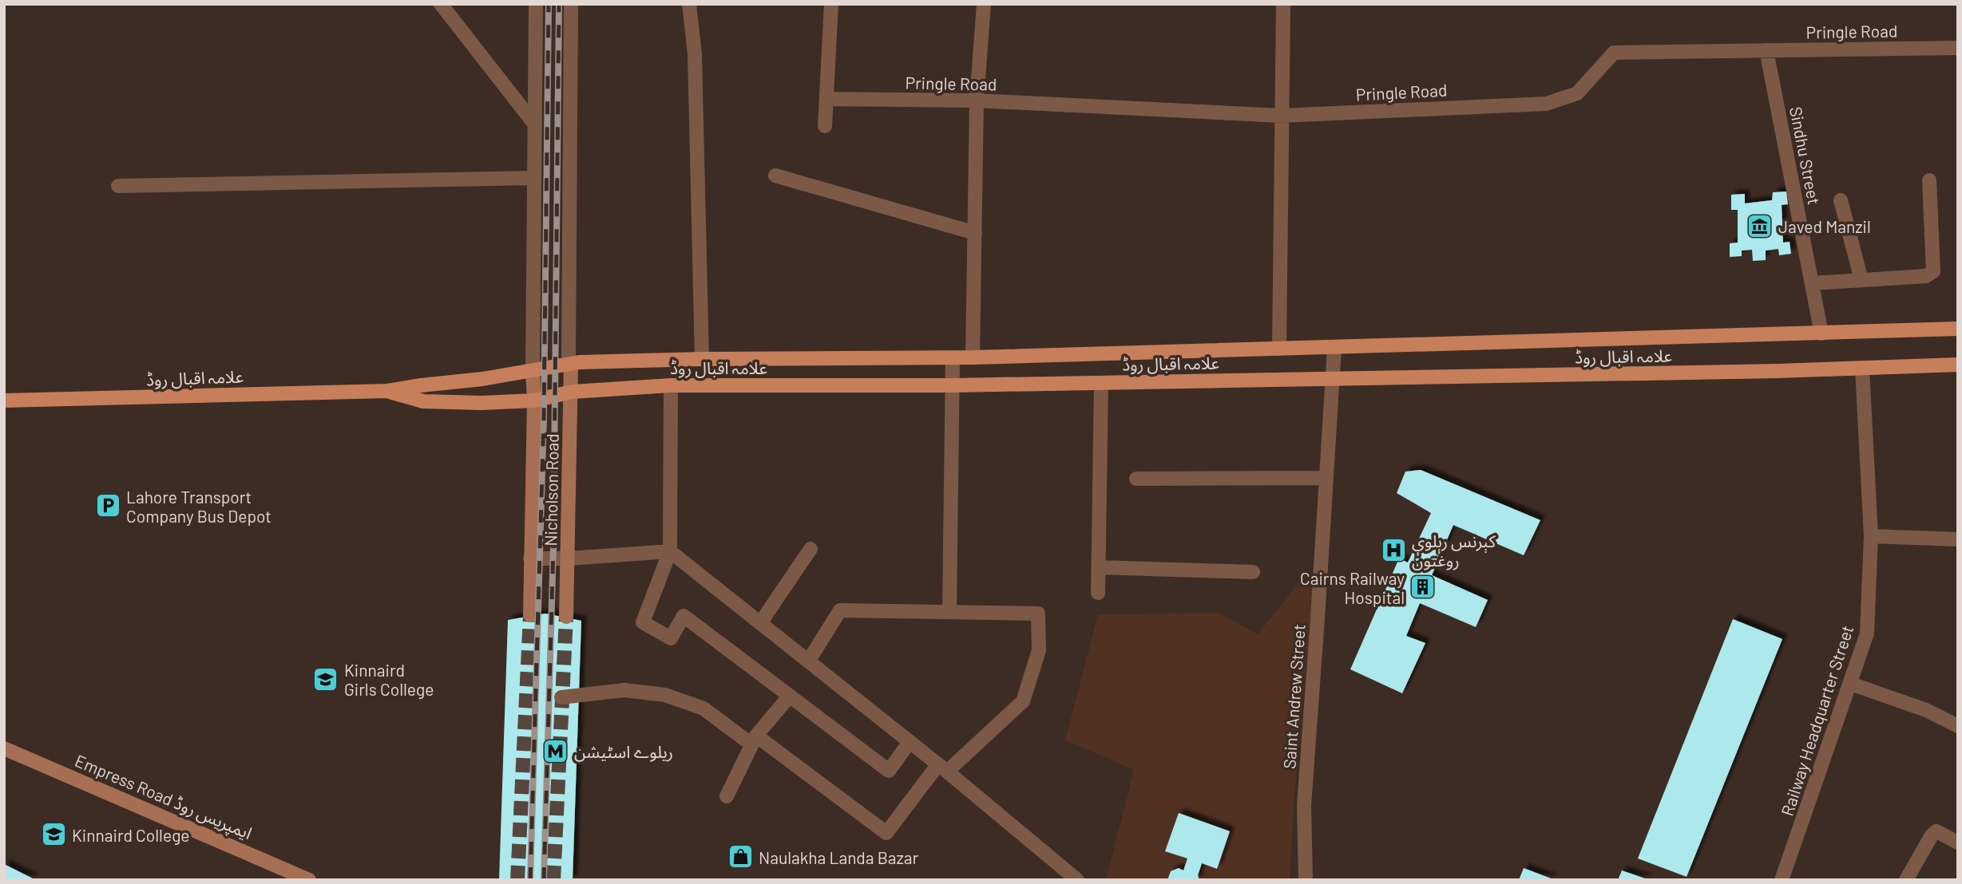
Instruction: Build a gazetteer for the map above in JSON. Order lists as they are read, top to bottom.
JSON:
{
  "streets": {
    "main road": ["علامہ اقبال روڈ", "Nicholson Road", "Empress Road ایمپریس روڈ"],
    "street": [
      "Pringle Road",
      "Sindhu Street",
      "Saint Andrew Street",
      "Railway Headquarter Street"
    ]
  },
  "crossings": [
    ["Pringle Road", "Sindhu Street"],
    ["Sindhu Street", "علامہ اقبال روڈ"],
    ["علامہ اقبال روڈ", "Nicholson Road"],
    ["علامہ اقبال روڈ", "Saint Andrew Street"],
    ["علامہ اقبال روڈ", "Railway Headquarter Street"]
  ],
  "places": {
    "museum": ["Javed Manzil"],
    "parking": ["Lahore Transport Company Bus Depot"],
    "hospital": ["کېرنس رېلوې روغتون"],
    "building": ["Cairns Railway Hospital"],
    "school or university": ["Kinnaird Girls College", "Kinnaird College"],
    "metro station": ["ریلوے اسٹیشن"],
    "shop": ["Naulakha Landa Bazar"]
  }
}
